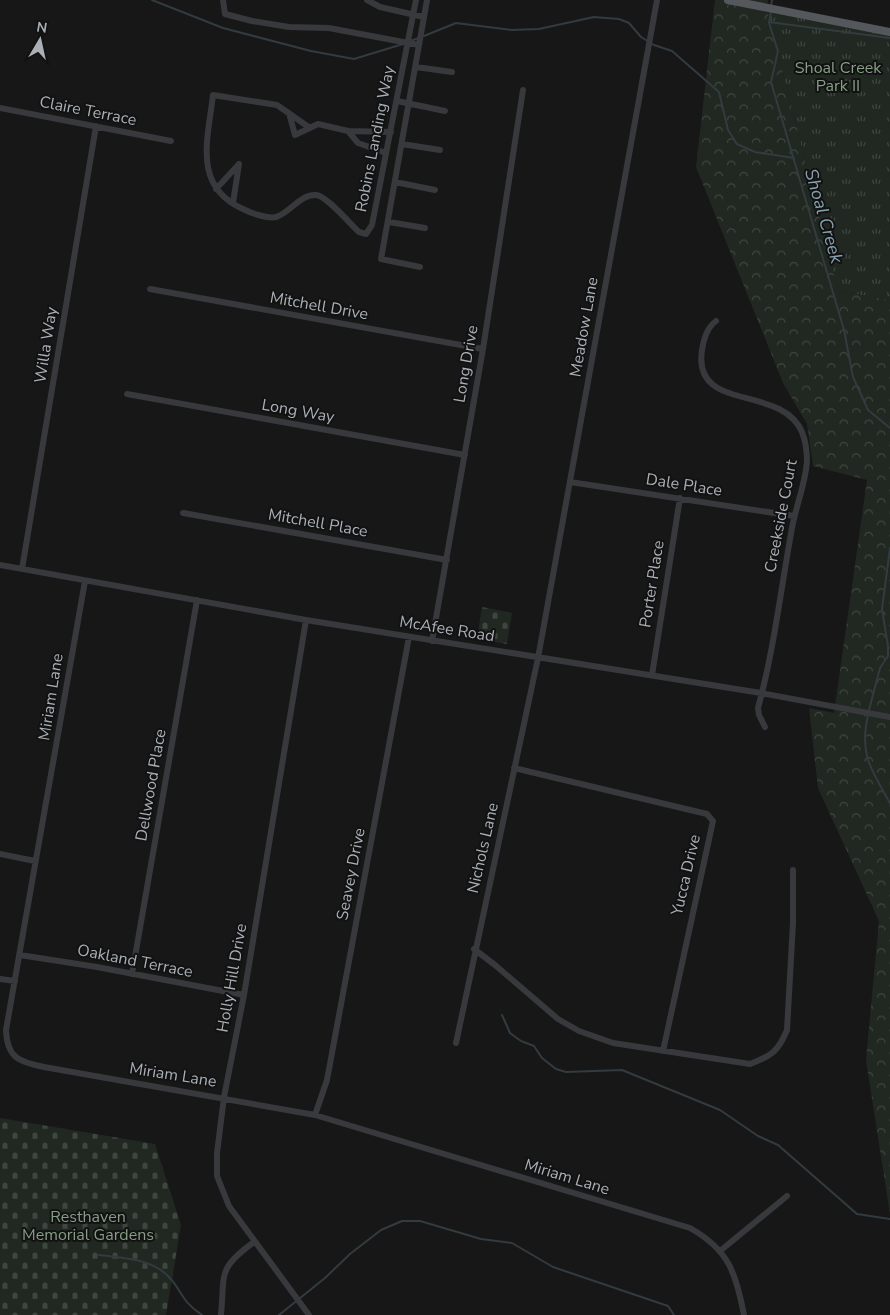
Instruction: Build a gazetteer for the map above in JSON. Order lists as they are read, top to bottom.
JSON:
{
  "streets": {
    "street": [
      "Claire Terrace",
      "Robins Landing Way",
      "Mitchell Drive",
      "Meadow Lane",
      "Willa Way",
      "Long Drive",
      "Long Way",
      "Dale Place",
      "Creekside Court",
      "Mitchell Place",
      "Porter Place",
      "McAfee Road",
      "Miriam Lane",
      "Dellwood Place",
      "Nichols Lane",
      "Seavey Drive",
      "Yucca Drive",
      "Oakland Terrace",
      "Holly Hill Drive"
    ]
  },
  "crossings": [
    ["Claire Terrace", "Willa Way"],
    ["Mitchell Drive", "Long Drive"],
    ["Meadow Lane", "Dale Place"],
    ["Meadow Lane", "McAfee Road"],
    ["Meadow Lane", "Nichols Lane"],
    ["Willa Way", "McAfee Road"],
    ["Long Drive", "Long Way"],
    ["Long Drive", "Mitchell Place"],
    ["Long Drive", "McAfee Road"],
    ["Dale Place", "Creekside Court"],
    ["Dale Place", "Porter Place"],
    ["Creekside Court", "McAfee Road"],
    ["Porter Place", "McAfee Road"],
    ["McAfee Road", "Miriam Lane"],
    ["McAfee Road", "Dellwood Place"],
    ["McAfee Road", "Nichols Lane"],
    ["McAfee Road", "Seavey Drive"],
    ["McAfee Road", "Holly Hill Drive"],
    ["Miriam Lane", "Seavey Drive"],
    ["Miriam Lane", "Oakland Terrace"],
    ["Miriam Lane", "Holly Hill Drive"],
    ["Dellwood Place", "Oakland Terrace"],
    ["Nichols Lane", "Yucca Drive"],
    ["Oakland Terrace", "Holly Hill Drive"]
  ],
  "water": ["Shoal Creek"],
  "parks": ["Shoal Creek Park II", "Resthaven Memorial Gardens"],
  "north": "top"
}
